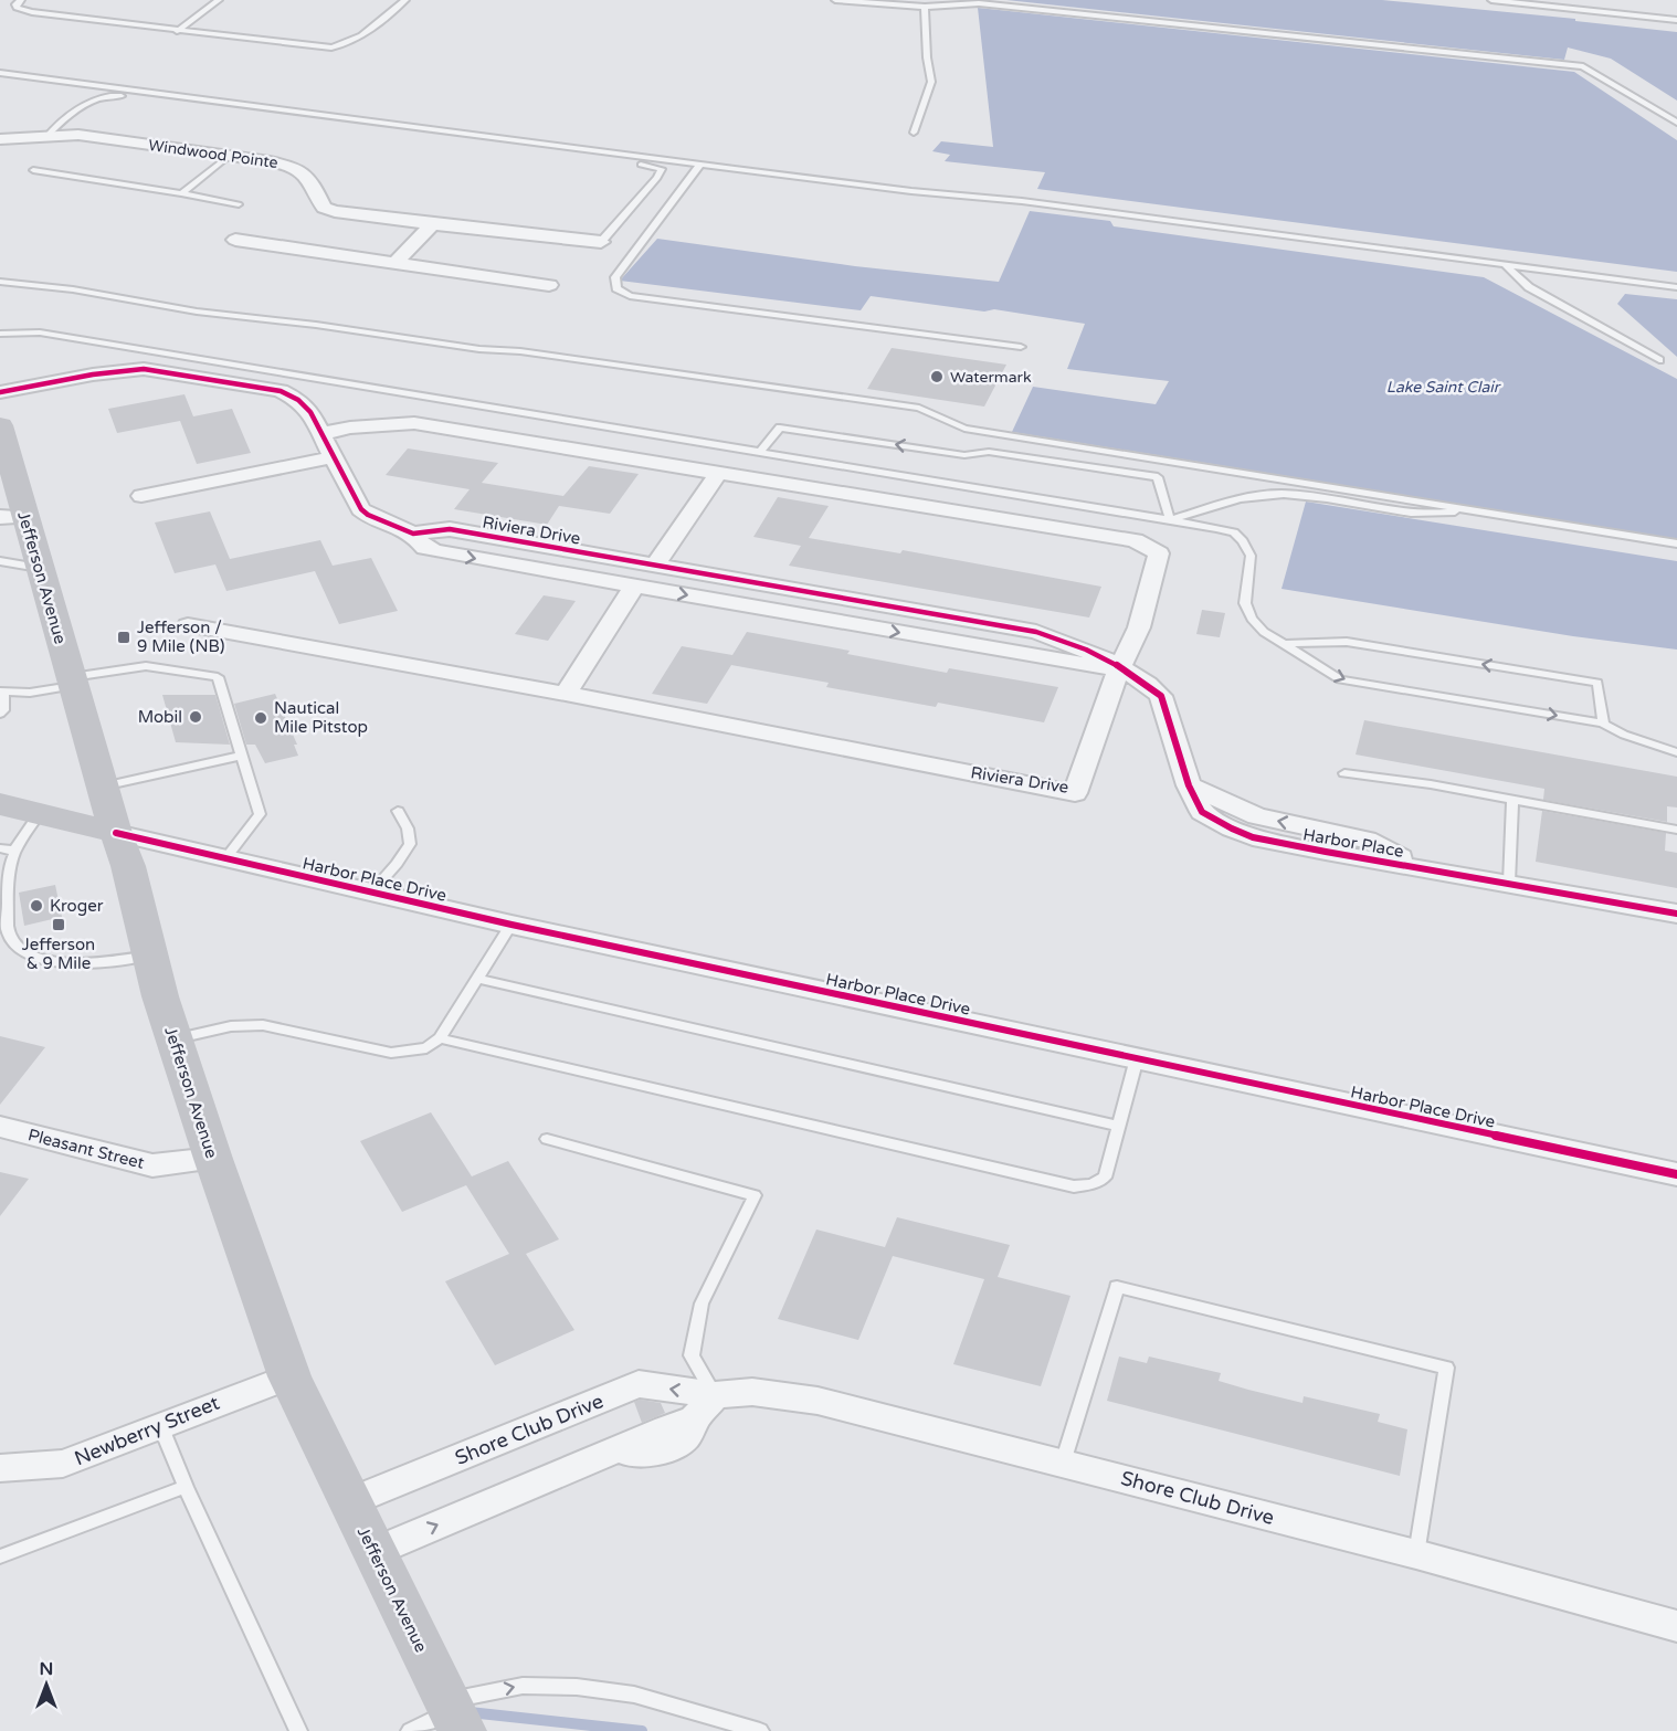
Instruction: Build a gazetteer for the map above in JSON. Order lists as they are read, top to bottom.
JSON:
{
  "streets": {
    "main road": ["Jefferson Avenue"],
    "street": [
      "Windwood Pointe",
      "Riviera Drive",
      "Harbor Place",
      "Harbor Place Drive",
      "Pleasant Street",
      "Shore Club Drive",
      "Newberry Street"
    ]
  },
  "crossings": [
    ["Riviera Drive", "Harbor Place"],
    ["Jefferson Avenue", "Harbor Place Drive"],
    ["Jefferson Avenue", "Pleasant Street"],
    ["Jefferson Avenue", "Shore Club Drive"],
    ["Jefferson Avenue", "Newberry Street"]
  ],
  "water": ["Lake Saint Clair"],
  "places": {
    "other": [
      "Watermark",
      "Mobil",
      "Nautical Mile Pitstop",
      "Kroger"
    ],
    "transit": ["Jefferson / 9 Mile (NB)", "Jefferson & 9 Mile"]
  },
  "north": "top"
}
